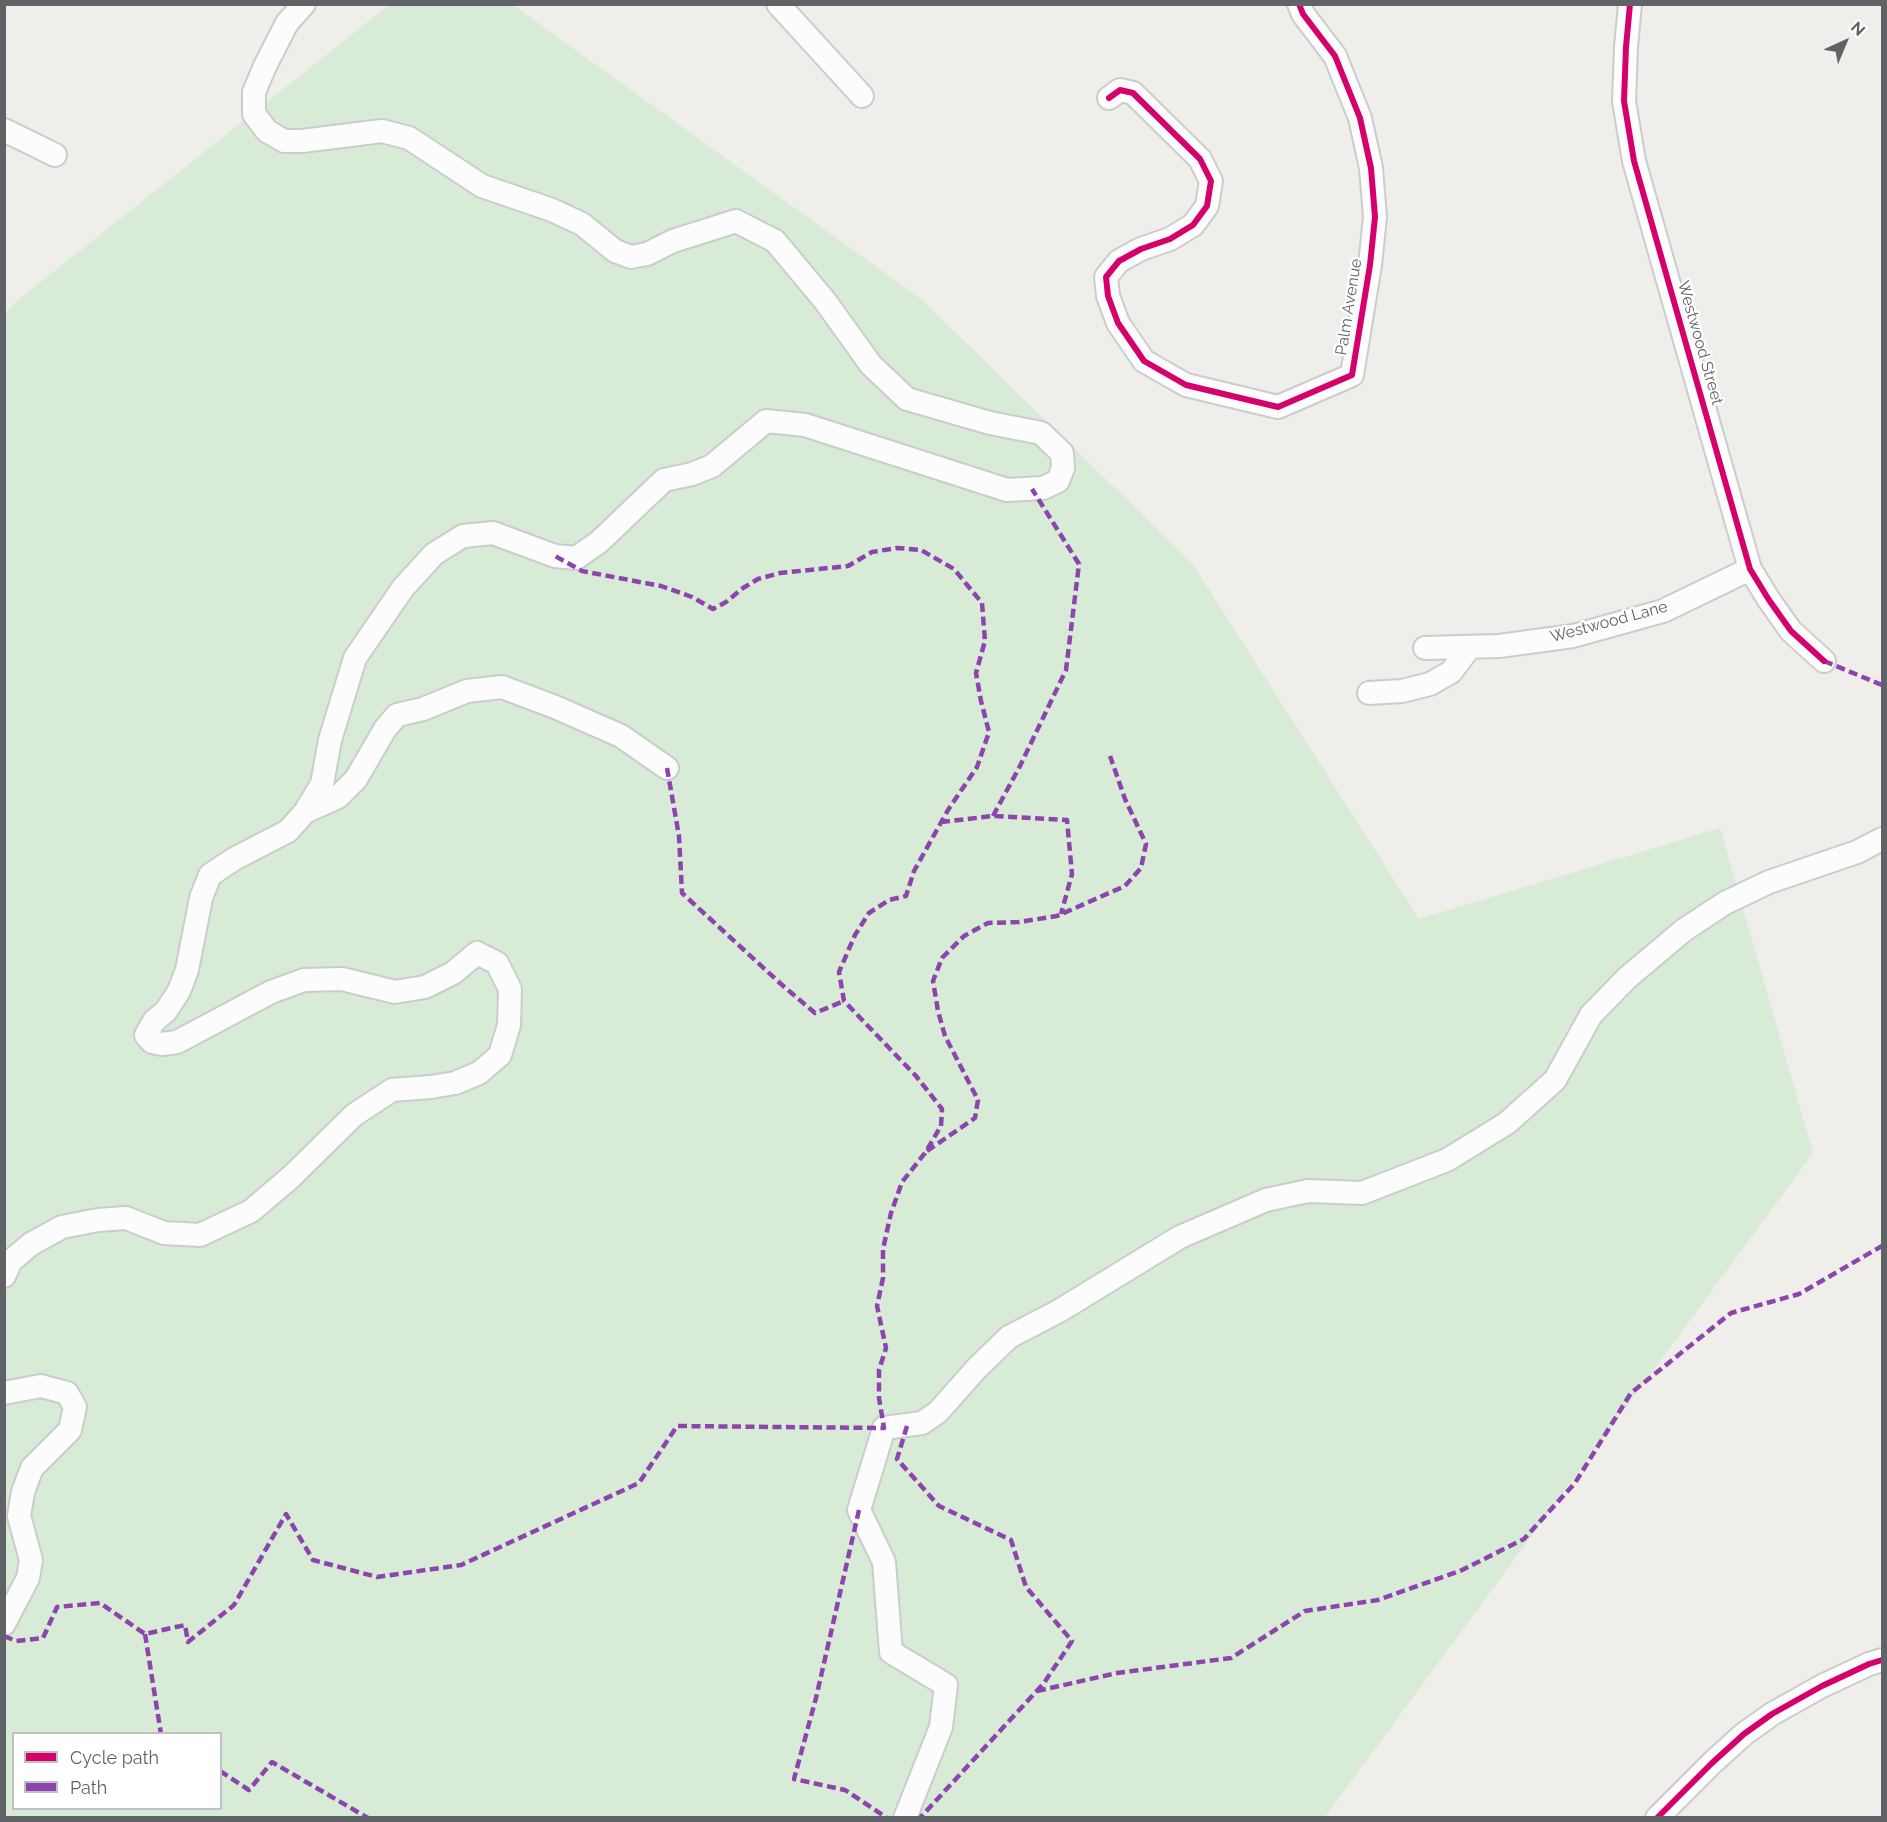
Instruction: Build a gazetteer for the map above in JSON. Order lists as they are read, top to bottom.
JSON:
{
  "streets": {
    "street": ["Palm Avenue", "Westwood Street", "Westwood Lane"]
  },
  "crossings": [
    ["Westwood Street", "Westwood Lane"]
  ],
  "legend": ["Cycle path", "Path"],
  "north": "top right"
}
